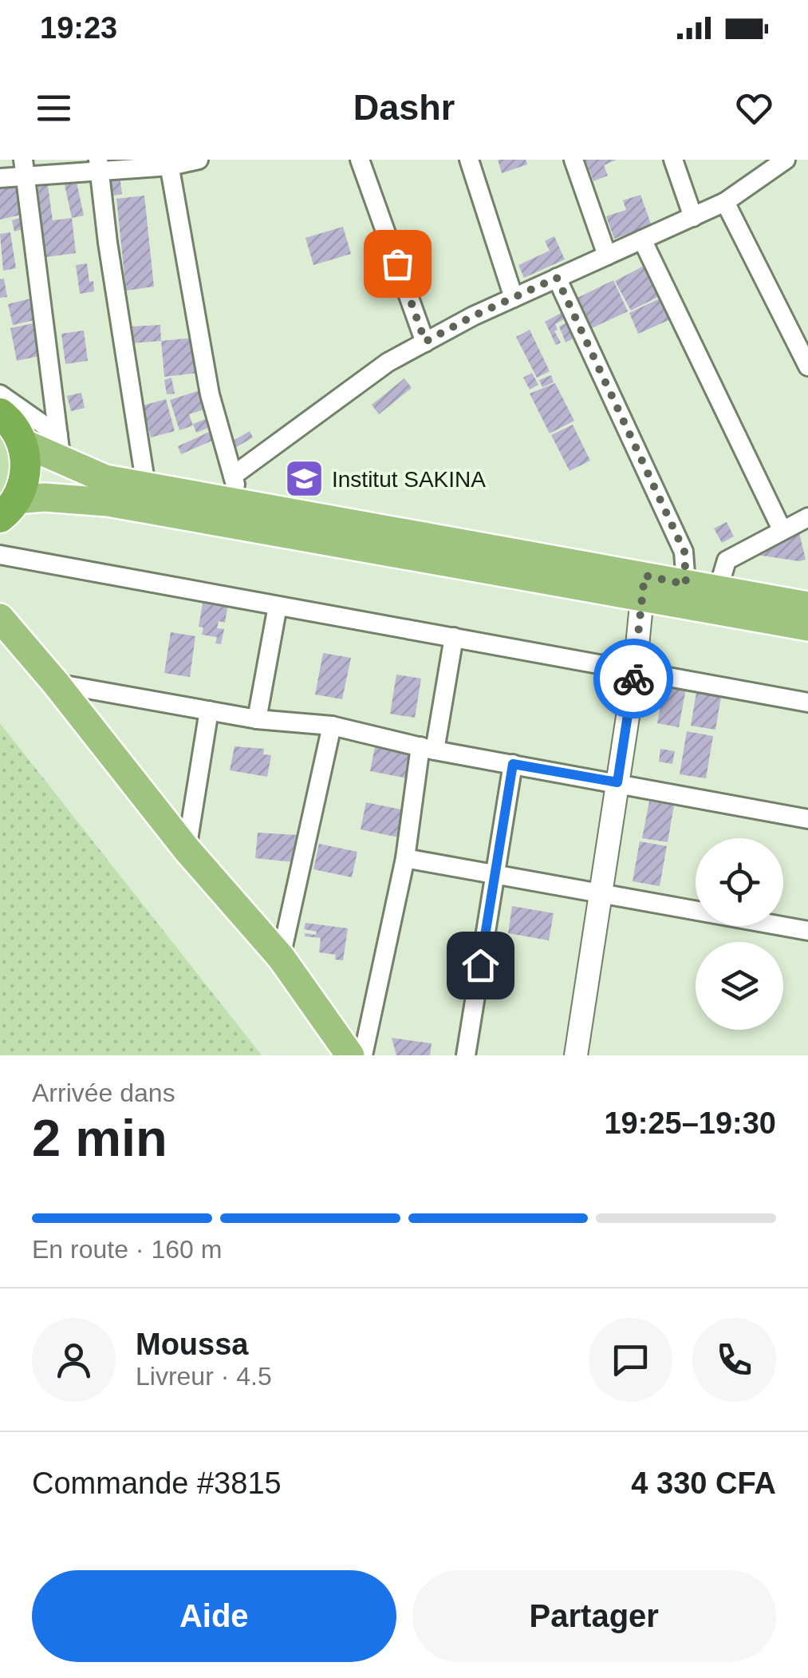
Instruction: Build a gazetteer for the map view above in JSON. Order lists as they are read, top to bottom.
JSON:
{
  "places": {
    "school or university": ["Institut SAKINA"]
  },
  "page": {
    "status": "19:23",
    "header": "Dashr",
    "heading": ["2 min", "Arrivée dans", "19:25–19:30"],
    "panel": [
      "Moussa",
      "Livreur · 4.5",
      "Commande #3815",
      "4 330 CFA"
    ],
    "bar": "En route · 160 m",
    "buttons": ["Aide", "Partager"]
  }
}
